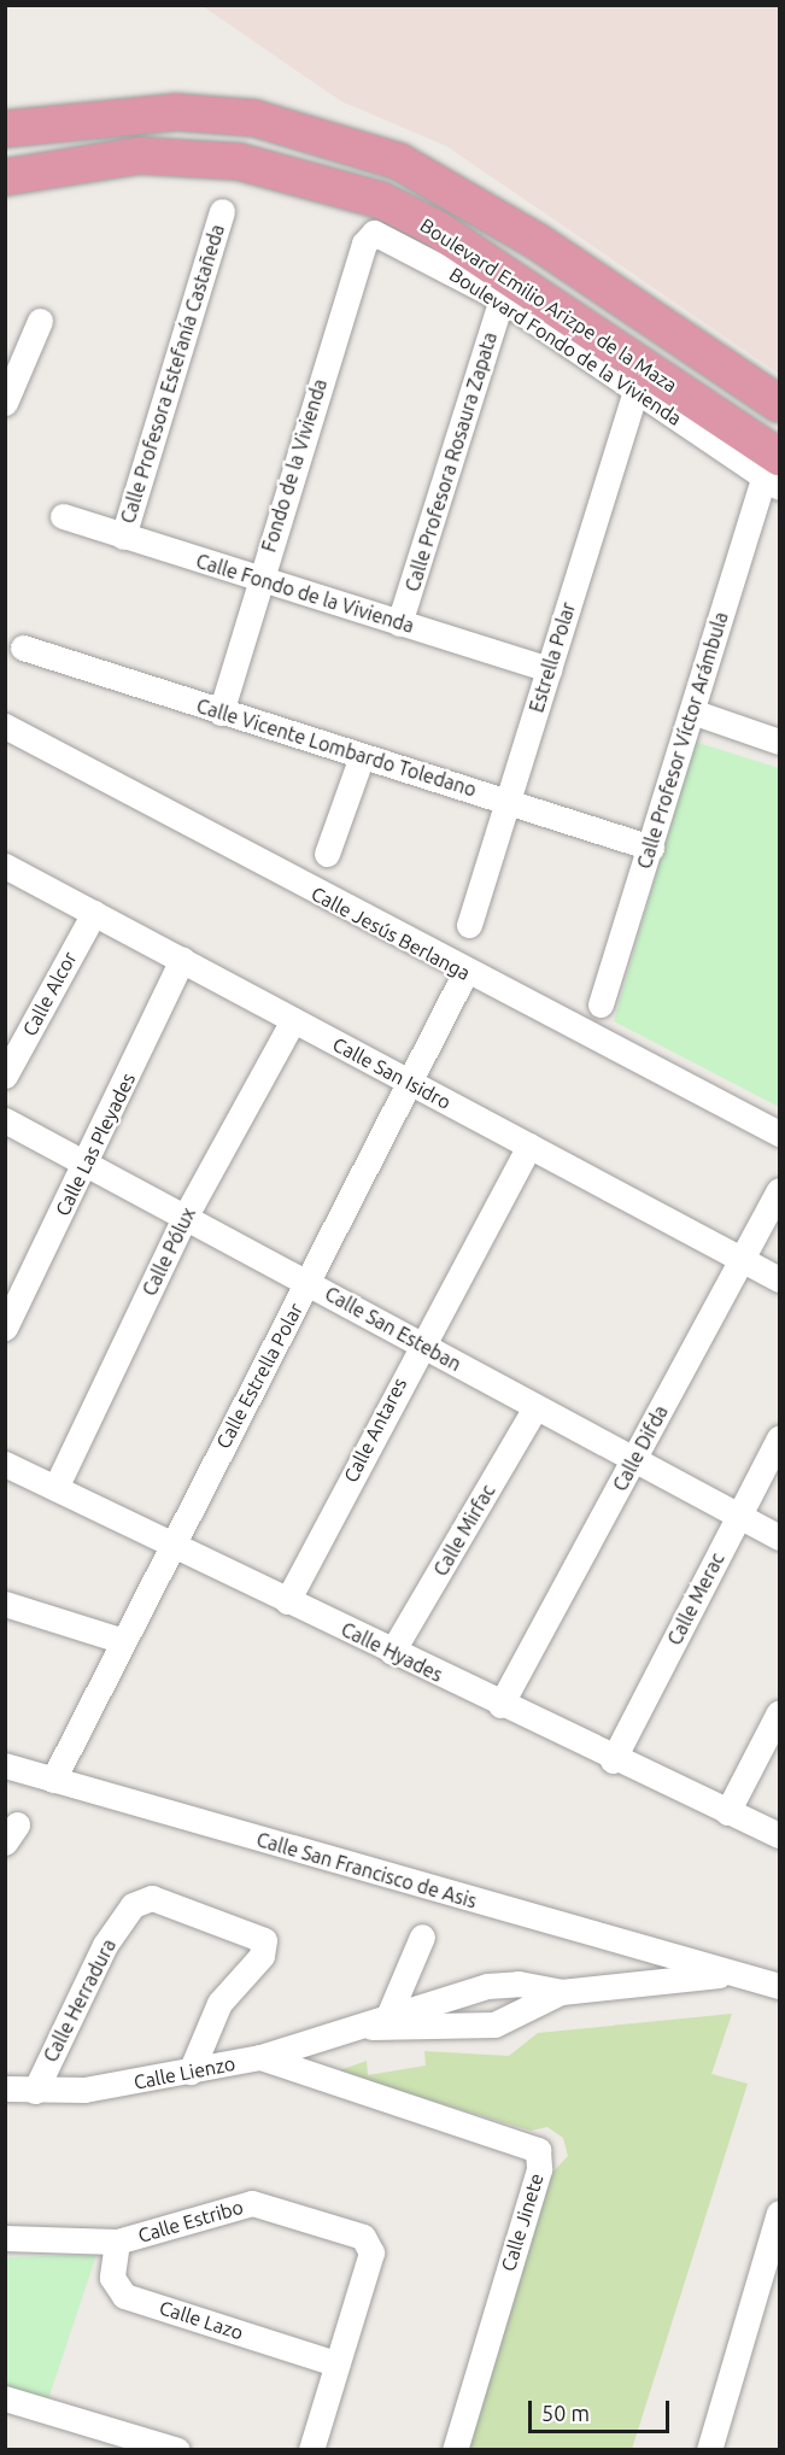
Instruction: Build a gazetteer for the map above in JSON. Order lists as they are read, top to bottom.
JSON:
{
  "streets": {
    "highway": ["Boulevard Emilio Arizpe de la Maza"],
    "street": [
      "Boulevard Fondo de la Vivienda",
      "Calle Profesora Estefanía Castañeda",
      "Calle Profesora Rosaura Zapata",
      "Fondo de la Vivienda",
      "Calle Fondo de la Vivienda",
      "Estrella Polar",
      "Calle Profesor Víctor Arámbula",
      "Calle Vicente Lombardo Toledano",
      "Calle Jesús Berlanga",
      "Calle Alcor",
      "Calle San Isidro",
      "Calle Las Pleyades",
      "Calle Pólux",
      "Calle San Esteban",
      "Calle Estrella Polar",
      "Calle Antares",
      "Calle Difda",
      "Calle Mirfac",
      "Calle Merac",
      "Calle Hyades",
      "Calle San Francisco de Asis",
      "Calle Herradura",
      "Calle Lienzo",
      "Calle Estribo",
      "Calle Jinete",
      "Calle Lazo"
    ]
  },
  "crossings": [
    ["Boulevard Emilio Arizpe de la Maza", "Boulevard Fondo de la Vivienda"],
    ["Boulevard Emilio Arizpe de la Maza", "Calle Profesor Víctor Arámbula"],
    ["Boulevard Fondo de la Vivienda", "Calle Profesora Rosaura Zapata"],
    ["Boulevard Fondo de la Vivienda", "Fondo de la Vivienda"],
    ["Boulevard Fondo de la Vivienda", "Estrella Polar"],
    ["Boulevard Fondo de la Vivienda", "Calle Profesor Víctor Arámbula"],
    ["Calle Profesora Estefanía Castañeda", "Calle Fondo de la Vivienda"],
    ["Calle Profesora Rosaura Zapata", "Calle Fondo de la Vivienda"],
    ["Fondo de la Vivienda", "Calle Fondo de la Vivienda"],
    ["Fondo de la Vivienda", "Calle Vicente Lombardo Toledano"],
    ["Calle Fondo de la Vivienda", "Estrella Polar"],
    ["Estrella Polar", "Calle Vicente Lombardo Toledano"],
    ["Calle Profesor Víctor Arámbula", "Calle Vicente Lombardo Toledano"],
    ["Calle Jesús Berlanga", "Calle Estrella Polar"],
    ["Calle Alcor", "Calle San Isidro"],
    ["Calle San Isidro", "Calle Las Pleyades"],
    ["Calle San Isidro", "Calle Pólux"],
    ["Calle San Isidro", "Calle Estrella Polar"],
    ["Calle San Isidro", "Calle Antares"],
    ["Calle San Isidro", "Calle Difda"],
    ["Calle Las Pleyades", "Calle San Esteban"],
    ["Calle Pólux", "Calle San Esteban"],
    ["Calle Pólux", "Calle Hyades"],
    ["Calle San Esteban", "Calle Estrella Polar"],
    ["Calle San Esteban", "Calle Antares"],
    ["Calle San Esteban", "Calle Difda"],
    ["Calle San Esteban", "Calle Mirfac"],
    ["Calle San Esteban", "Calle Merac"],
    ["Calle Estrella Polar", "Calle Hyades"],
    ["Calle Estrella Polar", "Calle San Francisco de Asis"],
    ["Calle Antares", "Calle Hyades"],
    ["Calle Difda", "Calle Hyades"],
    ["Calle Mirfac", "Calle Hyades"],
    ["Calle Merac", "Calle Hyades"],
    ["Calle San Francisco de Asis", "Calle Lienzo"],
    ["Calle Herradura", "Calle Lienzo"],
    ["Calle Lienzo", "Calle Jinete"],
    ["Calle Estribo", "Calle Lazo"]
  ],
  "scale_bar": "50 m"
}
